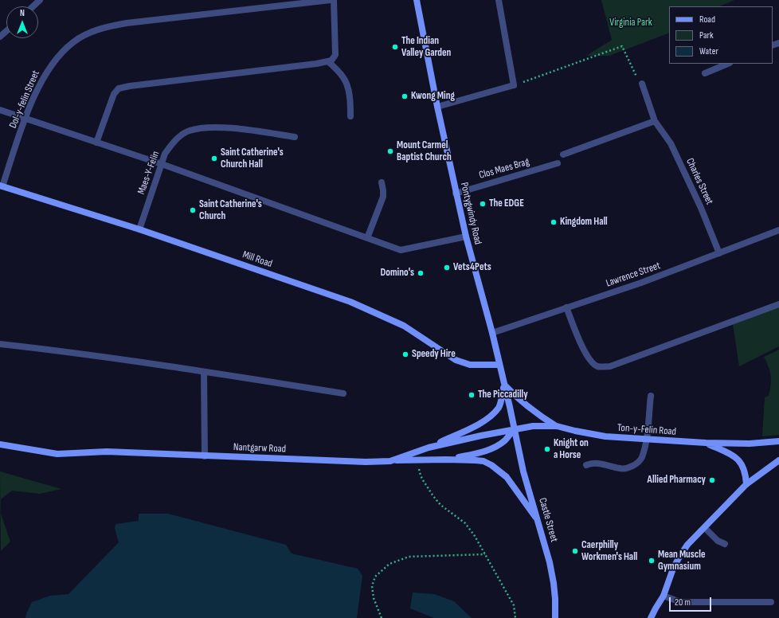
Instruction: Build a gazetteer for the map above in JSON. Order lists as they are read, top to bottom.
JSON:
{
  "streets": {
    "main road": [
      "Pontygwindy Road",
      "Mill Road",
      "Ton-y-Felin Road",
      "Nantgarw Road",
      "Castle Street"
    ],
    "street": [
      "Dol-y-felin Street",
      "Clos Maes Brag",
      "Maes-Y-Felin",
      "Charles Street",
      "Lawrence Street"
    ]
  },
  "crossings": [
    ["Dol-y-felin Street", "Mill Road"],
    ["Clos Maes Brag", "Pontygwindy Road"],
    ["Maes-Y-Felin", "Mill Road"],
    ["Charles Street", "Lawrence Street"],
    ["Pontygwindy Road", "Mill Road"],
    ["Pontygwindy Road", "Lawrence Street"],
    ["Pontygwindy Road", "Ton-y-Felin Road"],
    ["Pontygwindy Road", "Nantgarw Road"],
    ["Pontygwindy Road", "Castle Street"],
    ["Ton-y-Felin Road", "Nantgarw Road"],
    ["Ton-y-Felin Road", "Castle Street"],
    ["Nantgarw Road", "Castle Street"]
  ],
  "parks": ["Virginia Park"],
  "places": [
    "The Indian Valley Garden",
    "Kwong Ming",
    "Mount Carmel Baptist Church",
    "Saint Catherine's Church Hall",
    "The EDGE",
    "Saint Catherine's Church",
    "Kingdom Hall",
    "Vets4Pets",
    "Domino's",
    "Speedy Hire",
    "The Piccadilly",
    "Knight on a Horse",
    "Allied Pharmacy",
    "Caerphilly Workmen's Hall",
    "Mean Muscle Gymnasium"
  ],
  "legend": ["Road", "Park", "Water"],
  "scale_bar": "20 m",
  "north": "top"
}
